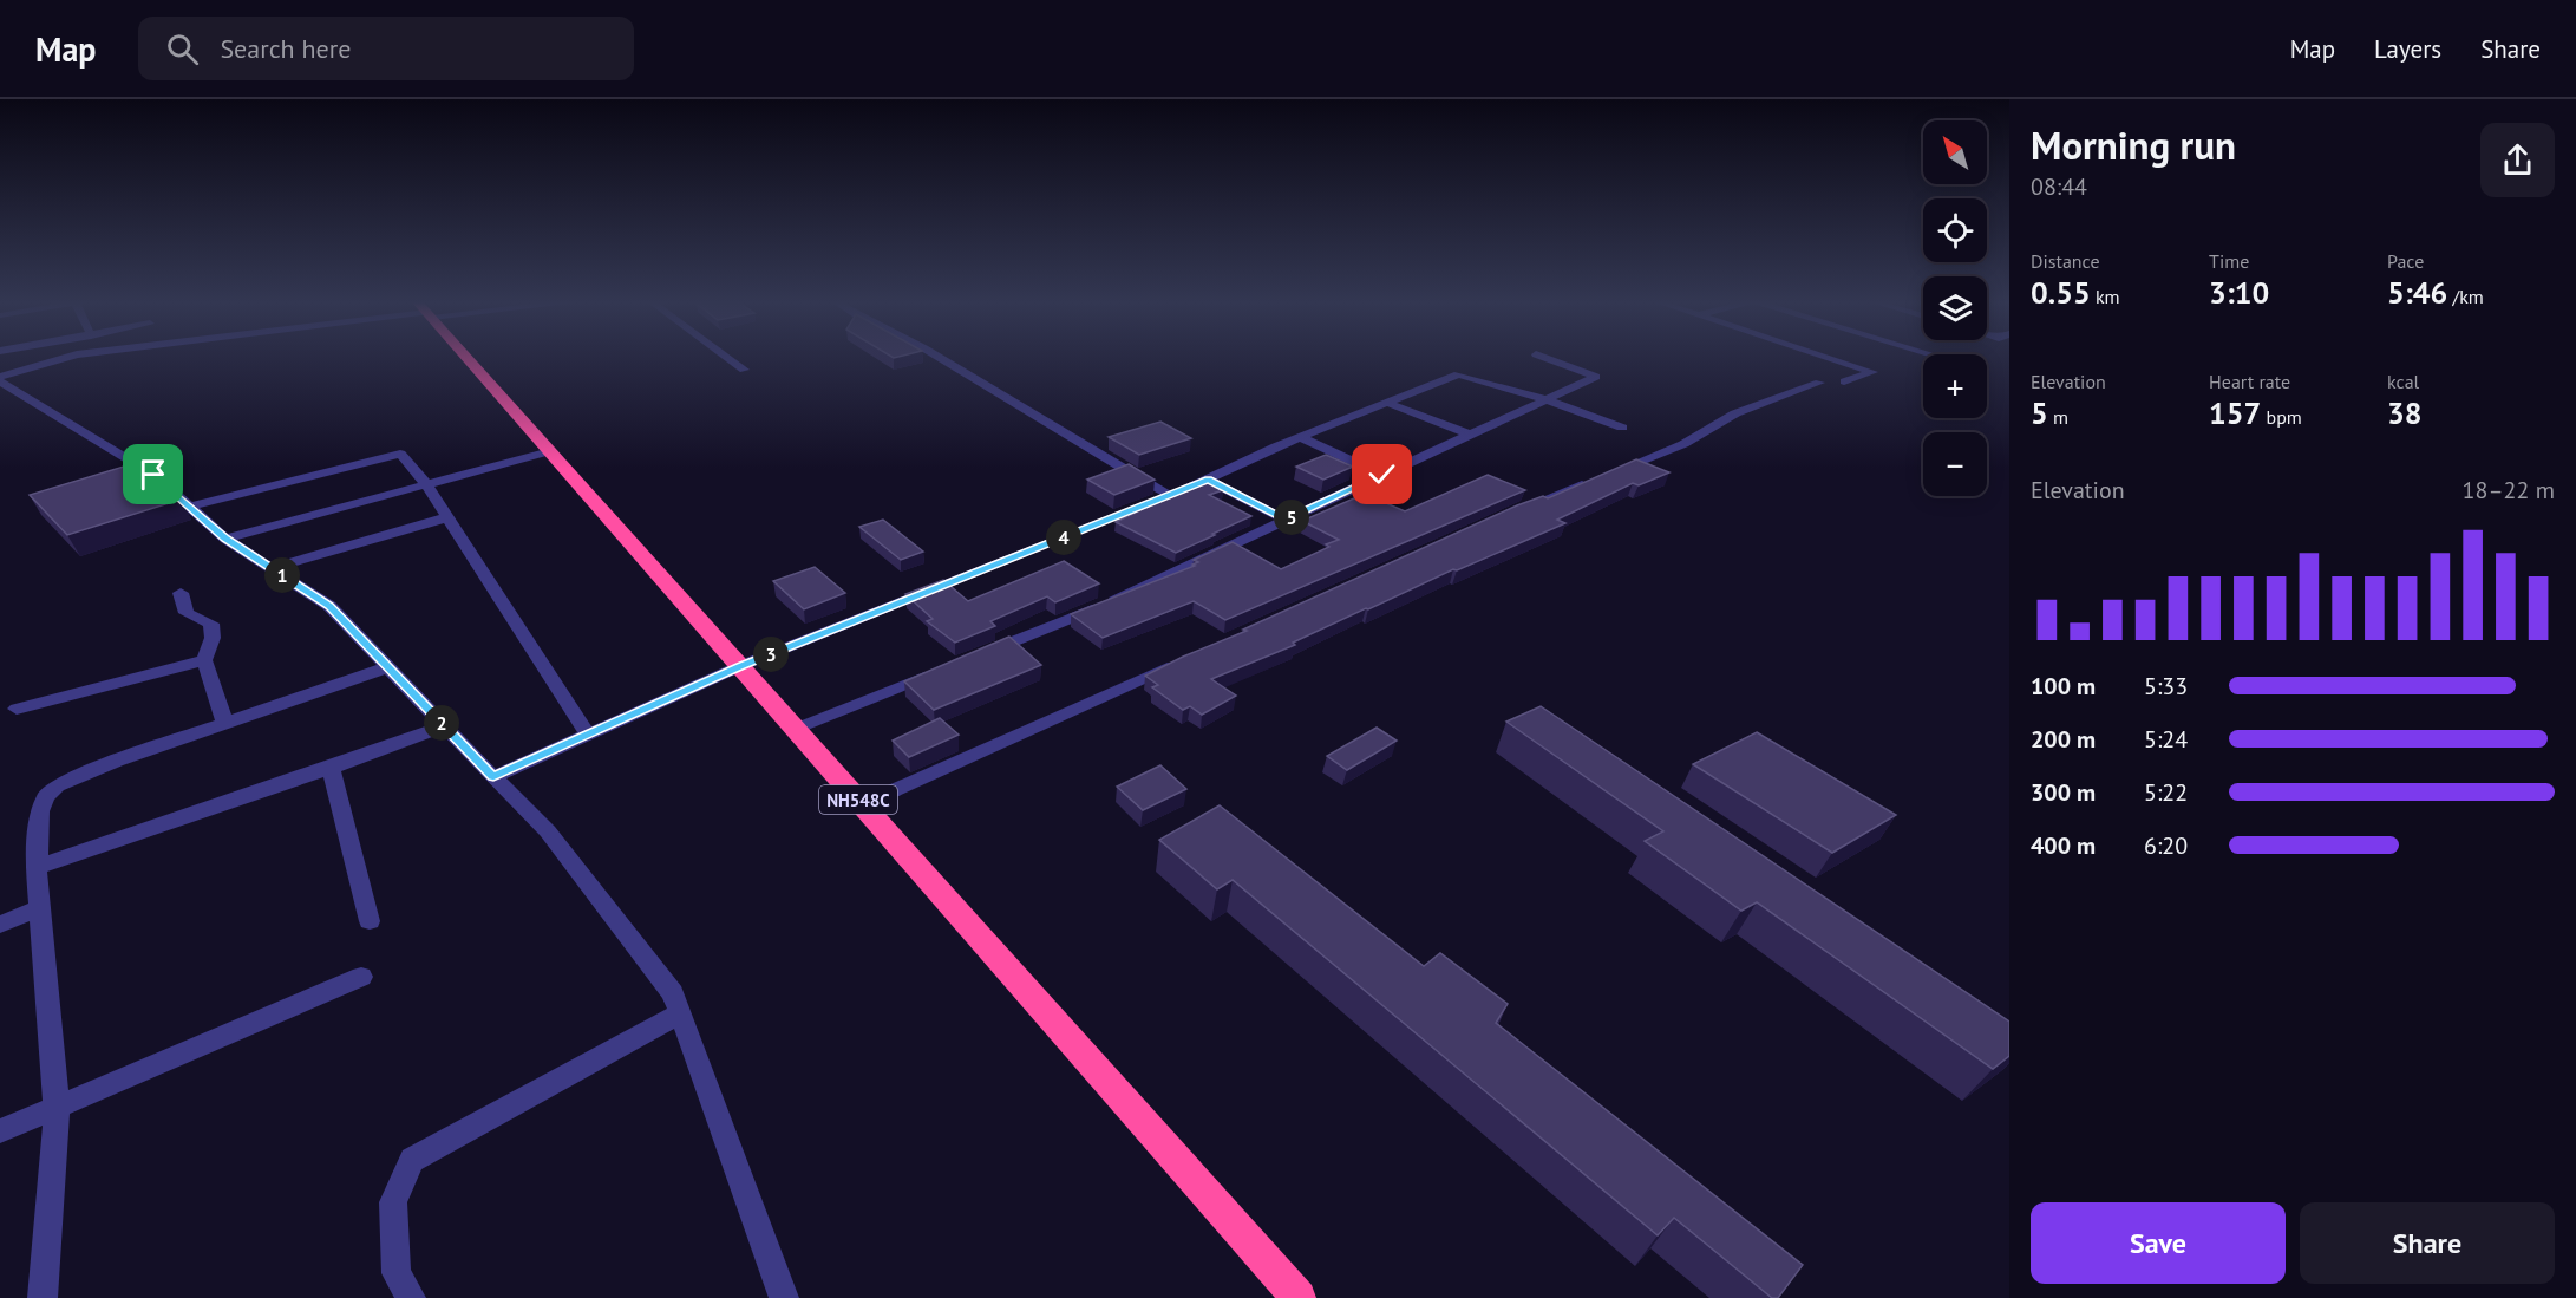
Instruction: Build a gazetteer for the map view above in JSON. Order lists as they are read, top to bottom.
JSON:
{
  "streets": {
    "highway": ["NH548C"]
  },
  "north": "top left",
  "page": {
    "header": "Map",
    "search": "Search here",
    "nav": ["Map", "Layers", "Share"],
    "heading": ["Morning run", "08:44"],
    "map_buttons": ["+", "−"],
    "stats": [
      ["Distance", "0.55 km"],
      ["Time", "3:10"],
      ["Pace", "5:46 /km"],
      ["Elevation", "5 m"],
      ["Heart rate", "157 bpm"],
      ["kcal", "38"]
    ],
    "chart": ["Elevation", "18–22 m"],
    "pins": [
      "5",
      "4",
      "1",
      "3",
      "2"
    ],
    "list": [
      {
        "name": "100 m",
        "note": "5:33"
      },
      {
        "name": "200 m",
        "note": "5:24"
      },
      {
        "name": "300 m",
        "note": "5:22"
      },
      {
        "name": "400 m",
        "note": "6:20"
      }
    ],
    "buttons": ["Save", "Share"]
  }
}
